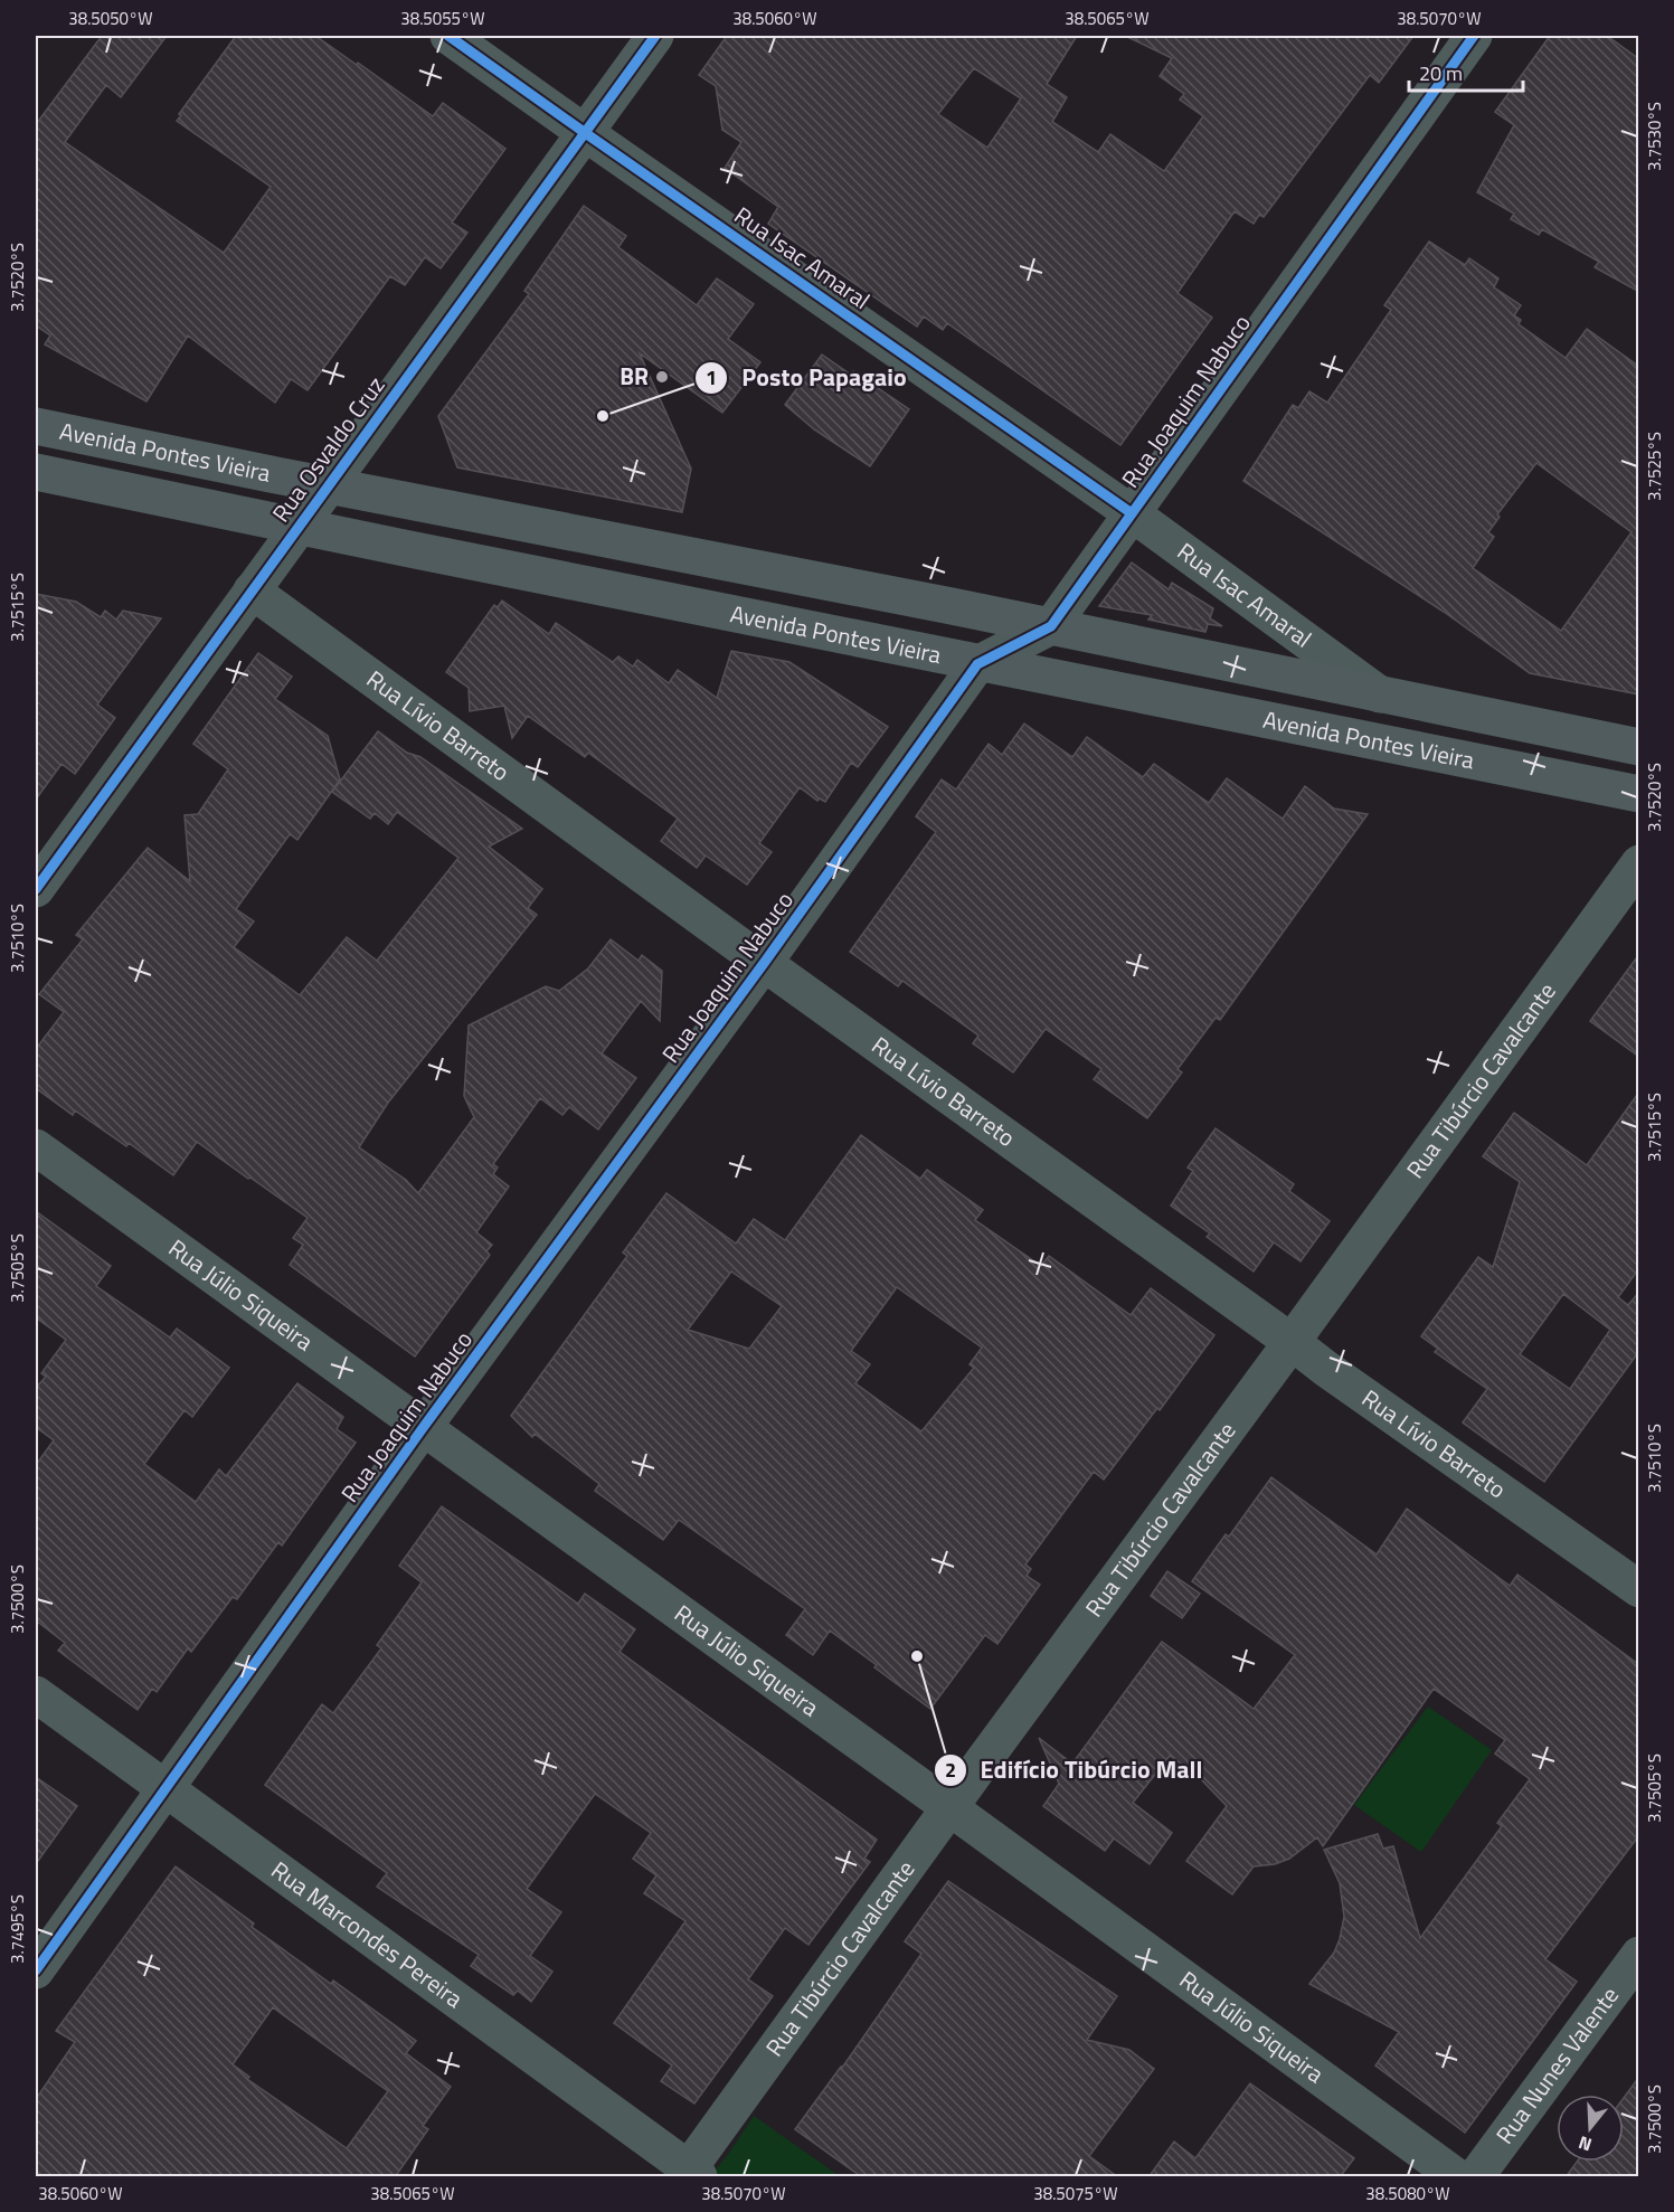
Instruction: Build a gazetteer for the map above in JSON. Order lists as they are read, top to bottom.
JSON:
{
  "streets": {
    "main road": ["Avenida Pontes Vieira"],
    "street": [
      "Rua Isac Amaral",
      "Rua Joaquim Nabuco",
      "Rua Osvaldo Cruz",
      "Rua Lívio Barreto",
      "Rua Tibúrcio Cavalcante",
      "Rua Júlio Siqueira",
      "Rua Marcondes Pereira",
      "Rua Nunes Valente"
    ]
  },
  "crossings": [
    ["Rua Isac Amaral", "Rua Joaquim Nabuco"],
    ["Rua Isac Amaral", "Rua Osvaldo Cruz"],
    ["Rua Isac Amaral", "Avenida Pontes Vieira"],
    ["Rua Joaquim Nabuco", "Avenida Pontes Vieira"],
    ["Rua Joaquim Nabuco", "Rua Lívio Barreto"],
    ["Rua Joaquim Nabuco", "Rua Júlio Siqueira"],
    ["Rua Joaquim Nabuco", "Rua Marcondes Pereira"],
    ["Rua Osvaldo Cruz", "Avenida Pontes Vieira"],
    ["Rua Osvaldo Cruz", "Rua Lívio Barreto"],
    ["Rua Lívio Barreto", "Rua Tibúrcio Cavalcante"],
    ["Rua Tibúrcio Cavalcante", "Rua Júlio Siqueira"],
    ["Rua Tibúrcio Cavalcante", "Rua Marcondes Pereira"]
  ],
  "places": ["BR", "Posto Papagaio", "Edifício Tibúrcio Mall"],
  "scale_bar": "20 m",
  "north": "bottom",
  "coordinates": [
    "38.5050°W",
    "38.5055°W",
    "38.5060°W",
    "38.5065°W",
    "38.5070°W",
    "3.7530°S",
    "3.7520°S",
    "3.7525°S",
    "3.7515°S",
    "3.7510°S",
    "3.7505°S",
    "3.7500°S",
    "3.7495°S",
    "38.5075°W",
    "38.5080°W"
  ]
}
